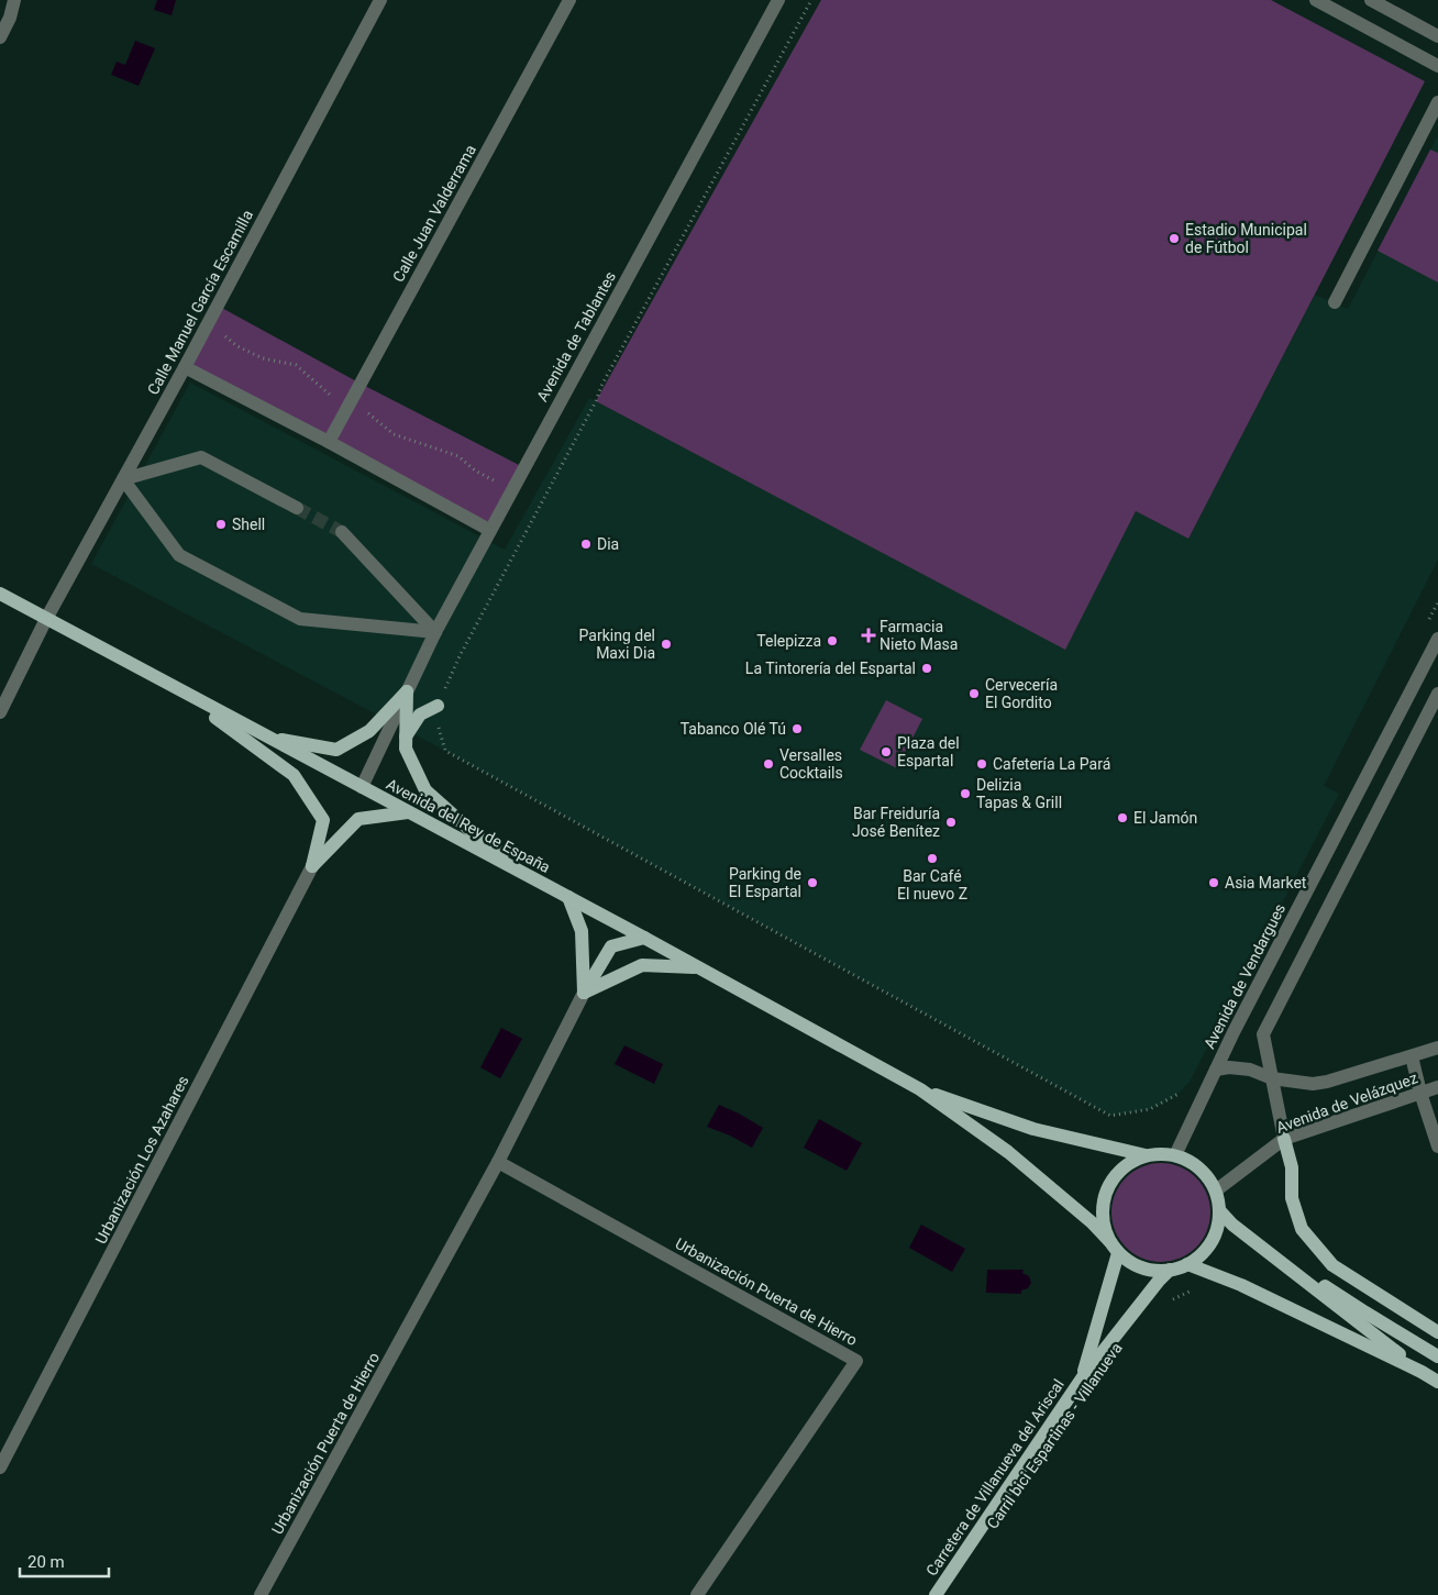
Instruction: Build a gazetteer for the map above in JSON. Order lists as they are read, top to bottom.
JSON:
{
  "streets": {
    "main road": ["Avenida del Rey de España", "Carretera de Villanueva del Ariscal"],
    "street": [
      "Calle Juan Valderrama",
      "Calle Manuel García Escamilla",
      "Avenida de Tablantes",
      "Avenida de Vendargues",
      "Avenida de Velázquez",
      "Urbanización Los Azahares",
      "Urbanización Puerta de Hierro"
    ]
  },
  "crossings": [
    ["Calle Manuel García Escamilla", "Avenida del Rey de España"],
    ["Avenida de Tablantes", "Avenida del Rey de España"],
    ["Avenida del Rey de España", "Avenida de Vendargues"],
    ["Avenida del Rey de España", "Avenida de Velázquez"],
    ["Avenida de Vendargues", "Avenida de Velázquez"]
  ],
  "places": {
    "other": [
      "Estadio Municipal de Fútbol",
      "Shell",
      "Dia",
      "Telepizza",
      "Parking del Maxi Dia",
      "La Tintorería del Espartal",
      "Cervecería El Gordito",
      "Tabanco Olé Tú",
      "Plaza del Espartal",
      "Versalles Cocktails",
      "Cafetería La Pará",
      "Delizia Tapas & Grill",
      "El Jamón",
      "Bar Freiduría José Benítez",
      "Bar Café El nuevo Z",
      "Parking de El Espartal",
      "Asia Market"
    ],
    "health": ["Farmacia Nieto Masa"]
  },
  "scale_bar": "20 m"
}
